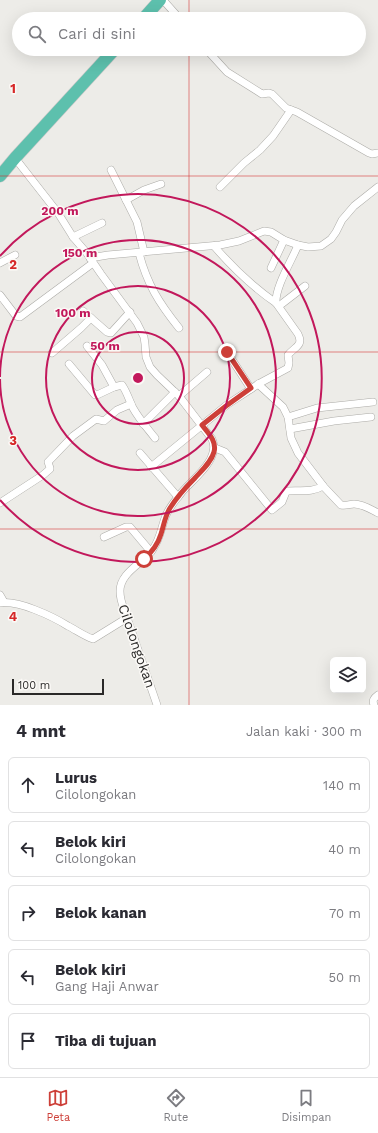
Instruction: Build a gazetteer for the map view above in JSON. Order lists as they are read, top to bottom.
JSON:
{
  "streets": {
    "street": ["Cilolongokan"]
  },
  "scale_bar": "100 m",
  "page": {
    "search": "Cari di sini",
    "scale": "100 m",
    "heading": ["4 mnt", "Jalan kaki · 300 m"],
    "list": [
      ["Lurus", "Cilolongokan", "140 m"],
      ["Belok kiri", "Cilolongokan", "40 m"],
      ["Belok kanan", "70 m"],
      ["Belok kiri", "Gang Haji Anwar", "50 m"],
      "Tiba di tujuan"
    ],
    "nav": ["Peta", "Rute", "Disimpan"]
  },
  "grid": {
    "rows": [
      "1",
      "2",
      "3",
      "4"
    ]
  },
  "rings": [
    "200 m",
    "150 m",
    "100 m",
    "50 m"
  ]
}
